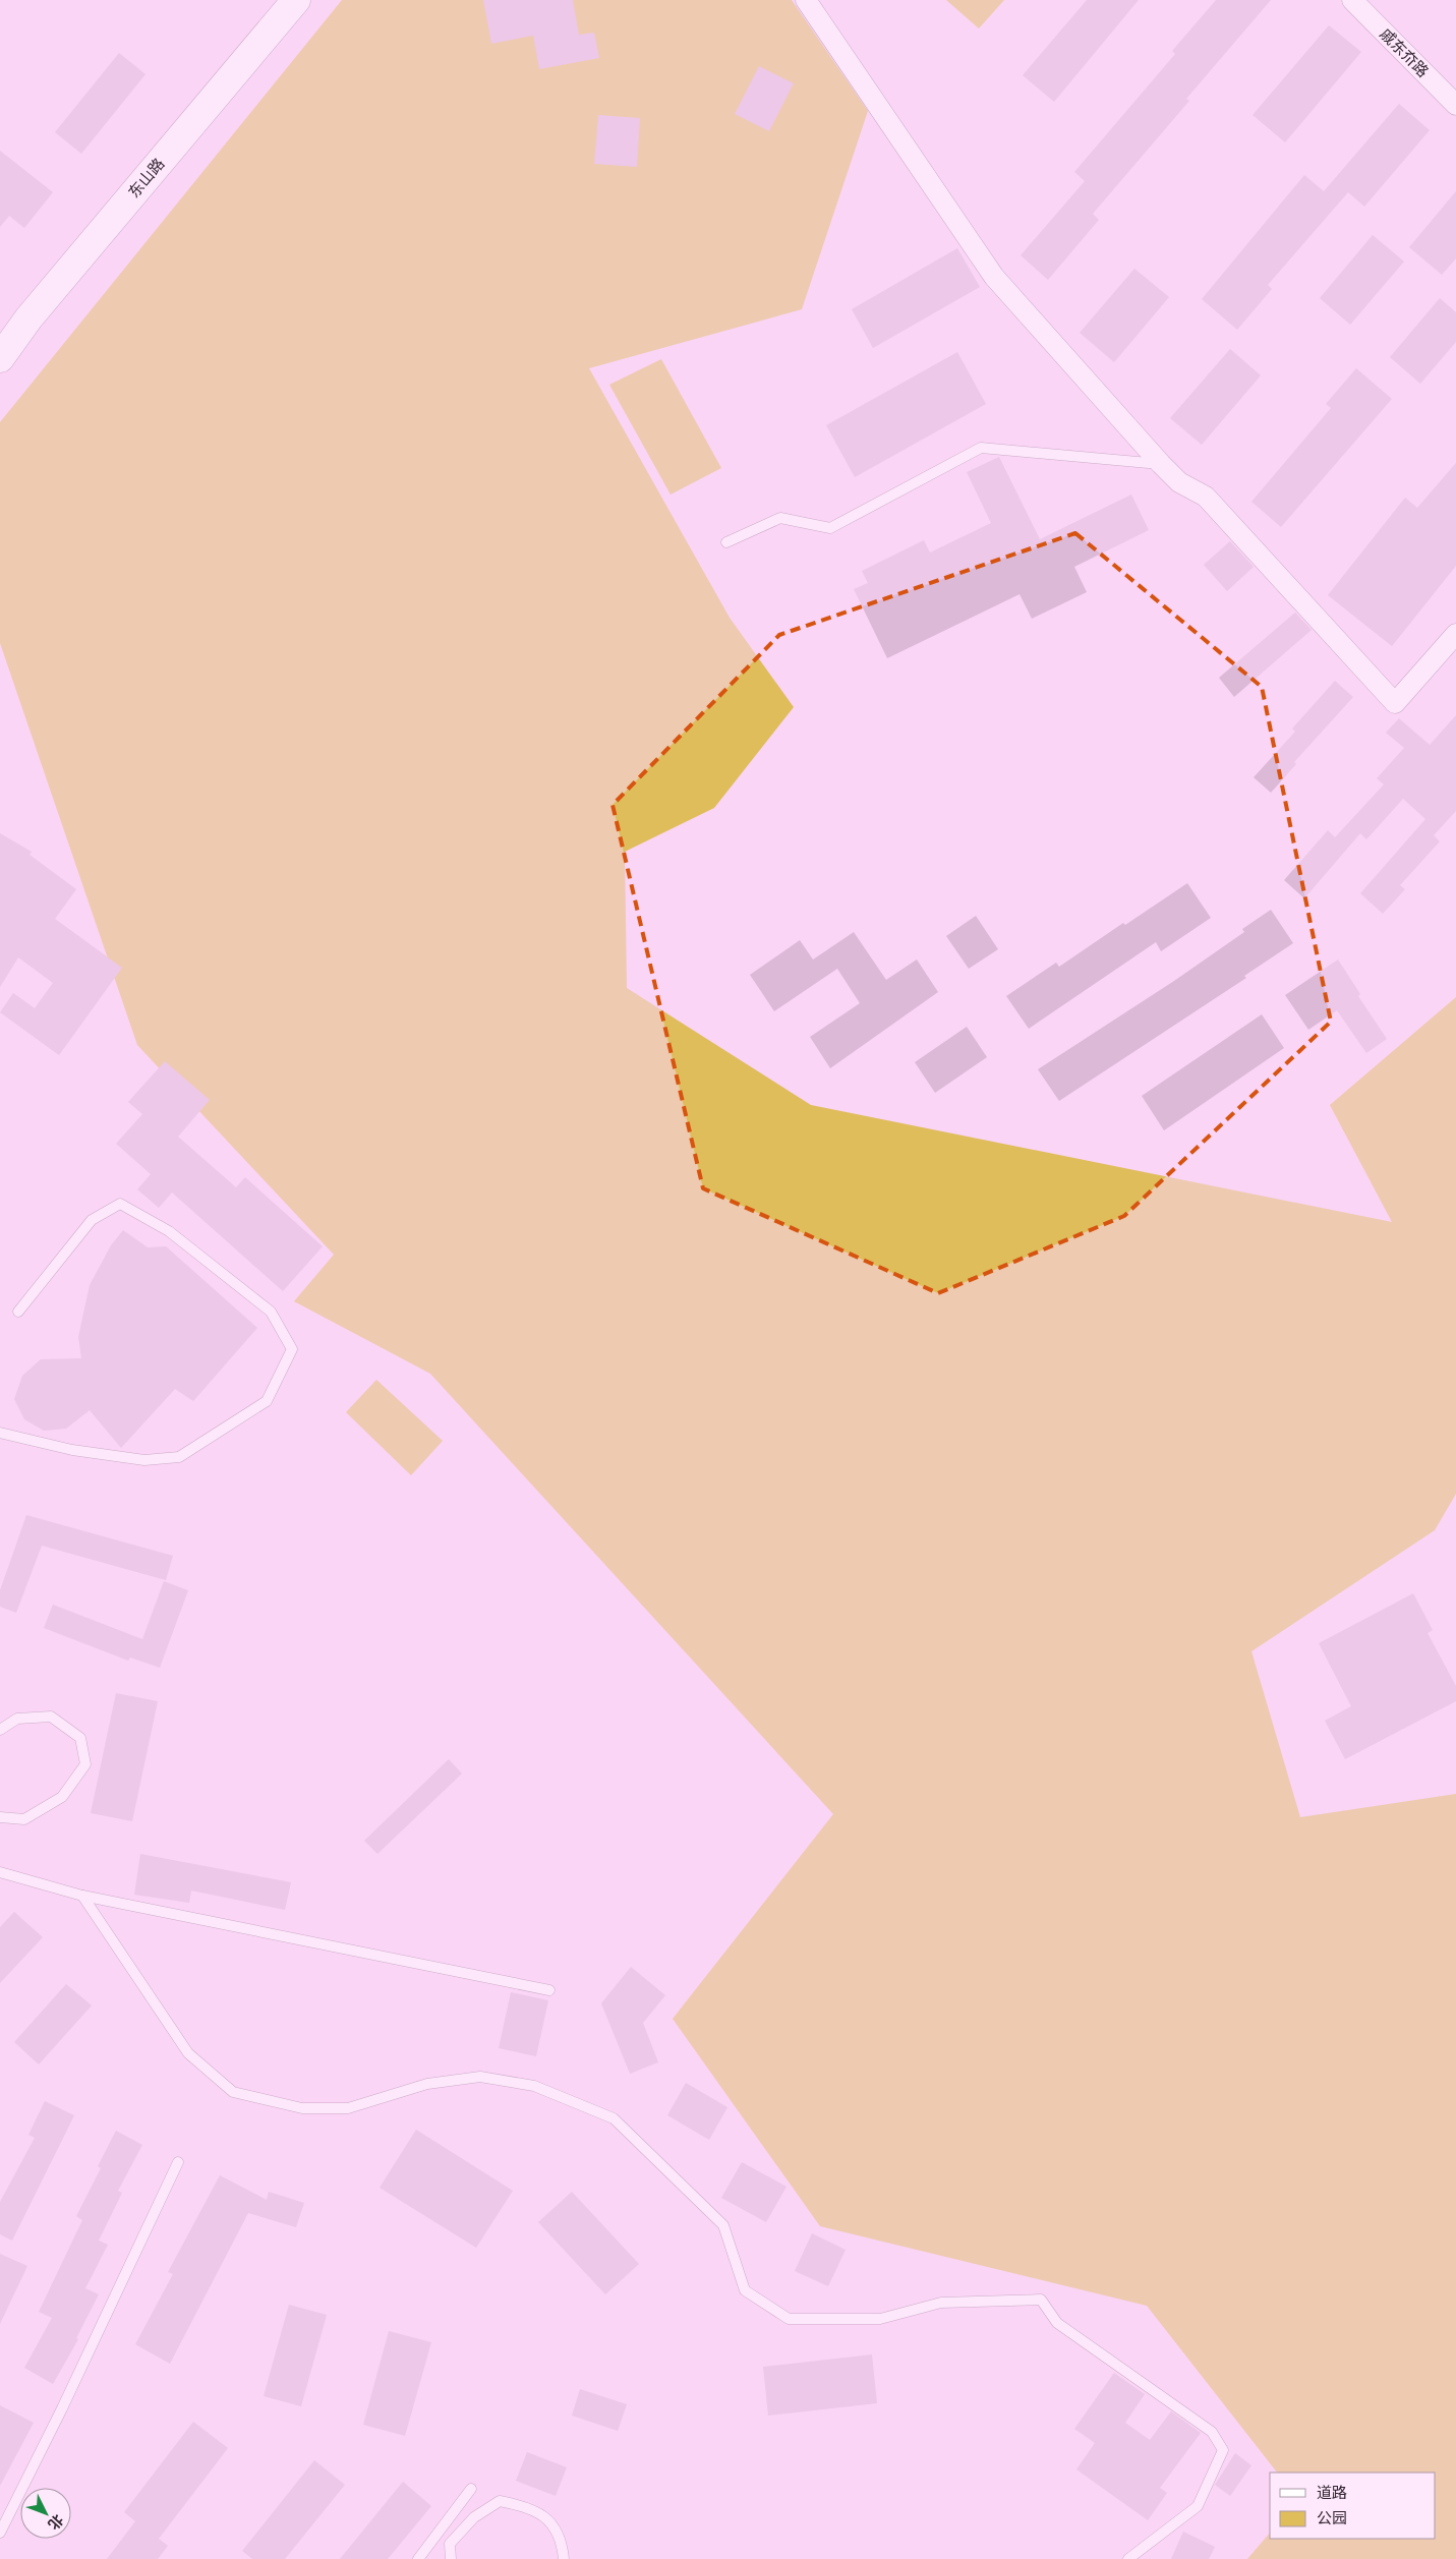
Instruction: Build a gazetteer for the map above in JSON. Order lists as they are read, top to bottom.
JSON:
{
  "streets": {
    "main road": ["东山路"],
    "street": ["戚东夼路"]
  },
  "legend": ["道路", "公园"],
  "north": "bottom right"
}
